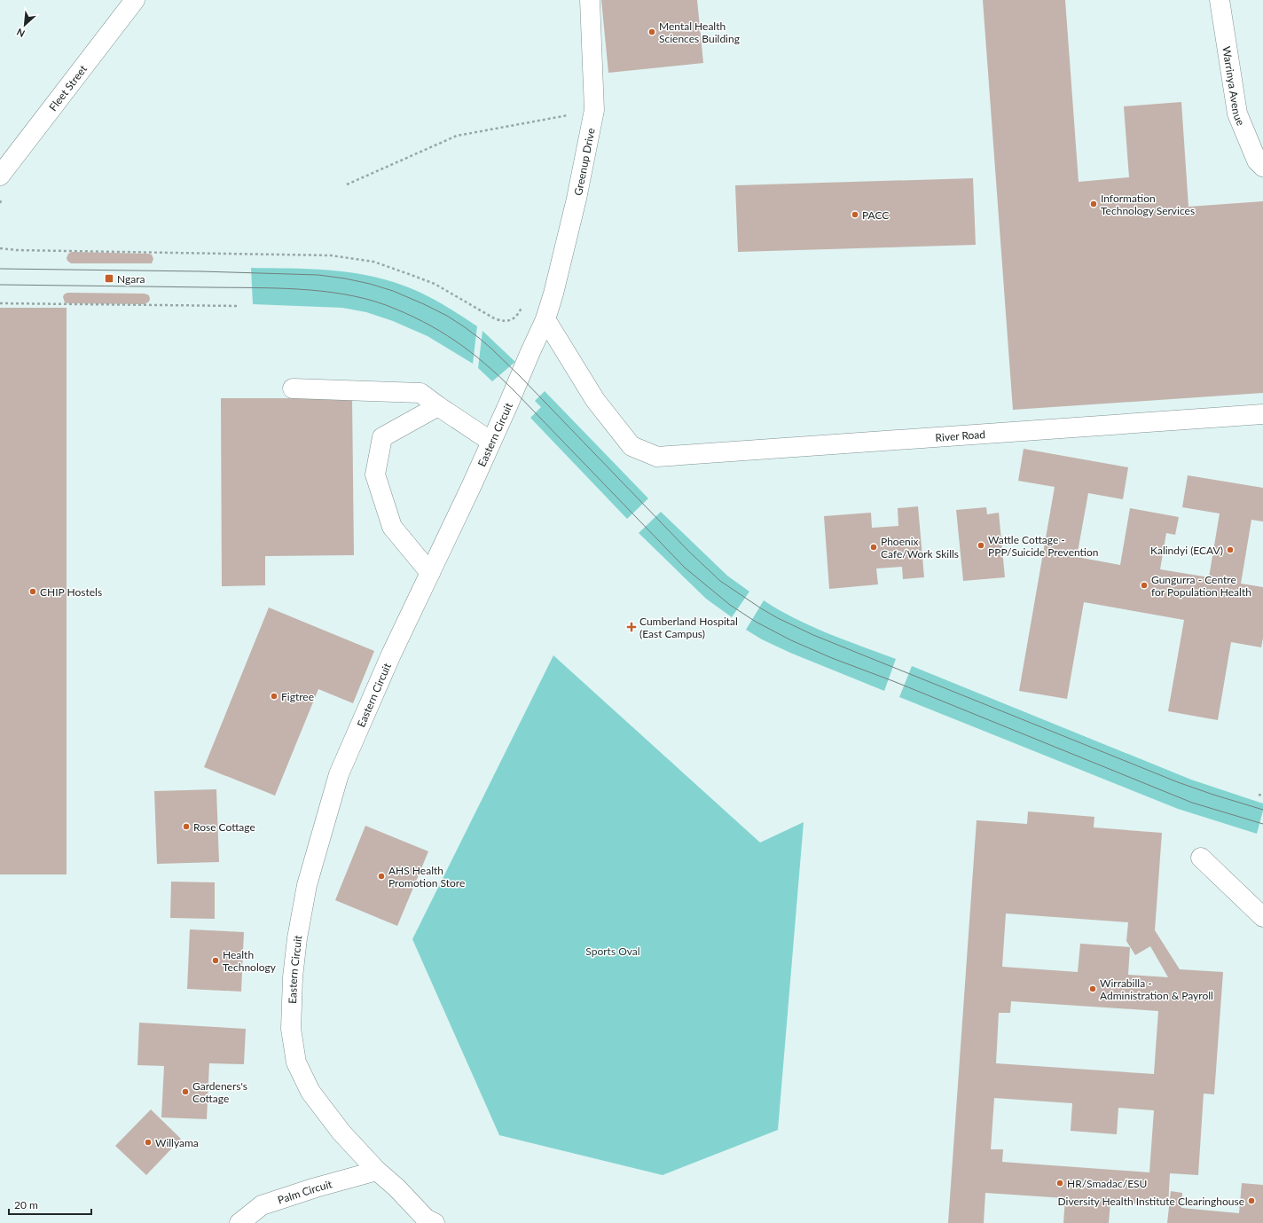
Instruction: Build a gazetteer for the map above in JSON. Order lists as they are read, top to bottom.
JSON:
{
  "streets": {
    "street": [
      "Warrinya Avenue",
      "Fleet Street",
      "Greenup Drive",
      "Eastern Circuit",
      "River Road",
      "Palm Circuit"
    ]
  },
  "crossings": [
    ["Greenup Drive", "Eastern Circuit"],
    ["Greenup Drive", "River Road"],
    ["Eastern Circuit", "River Road"],
    ["Eastern Circuit", "Palm Circuit"]
  ],
  "parks": ["Sports Oval"],
  "places": {
    "other": [
      "Mental Health Sciences Building",
      "Information Technology Services",
      "PACC",
      "Wattle Cottage - PPP/Suicide Prevention",
      "Phoenix Cafe/Work Skills",
      "Kalindyi (ECAV)",
      "Gungurra - Centre for Population Health",
      "CHIP Hostels",
      "Figtree",
      "Rose Cottage",
      "AHS Health Promotion Store",
      "Health Technology",
      "Wirrabilla - Administration & Payroll",
      "Gardeners's Cottage",
      "Willyama",
      "HR/Smadac/ESU",
      "Diversity Health Institute Clearinghouse"
    ],
    "transit": ["Ngara"],
    "health": ["Cumberland Hospital (East Campus)"]
  },
  "scale_bar": "20 m",
  "north": "bottom left"
}
